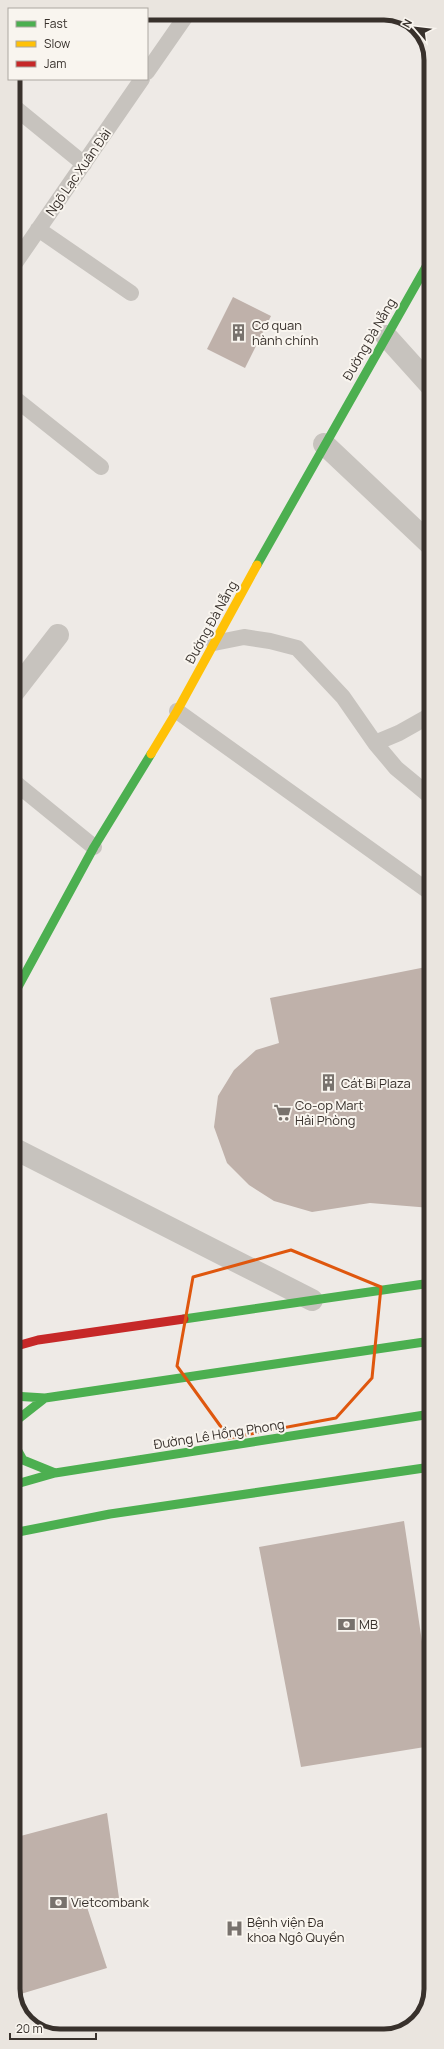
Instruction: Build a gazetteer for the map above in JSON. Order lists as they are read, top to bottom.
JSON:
{
  "streets": {
    "main road": ["Đường Đà Nẵng", "Đường Lê Hồng Phong"],
    "lane": ["Ngõ Lạc Xuân Đài"]
  },
  "places": {
    "building": ["Cơ quan hành chính", "Cát Bi Plaza"],
    "supermarket": ["Co-op Mart Hải Phòng"],
    "bank": ["MB", "Vietcombank"],
    "hospital": ["Bệnh viện Đa khoa Ngô Quyền"]
  },
  "legend": ["Fast", "Slow", "Jam"],
  "scale_bar": "20 m",
  "north": "top left"
}
